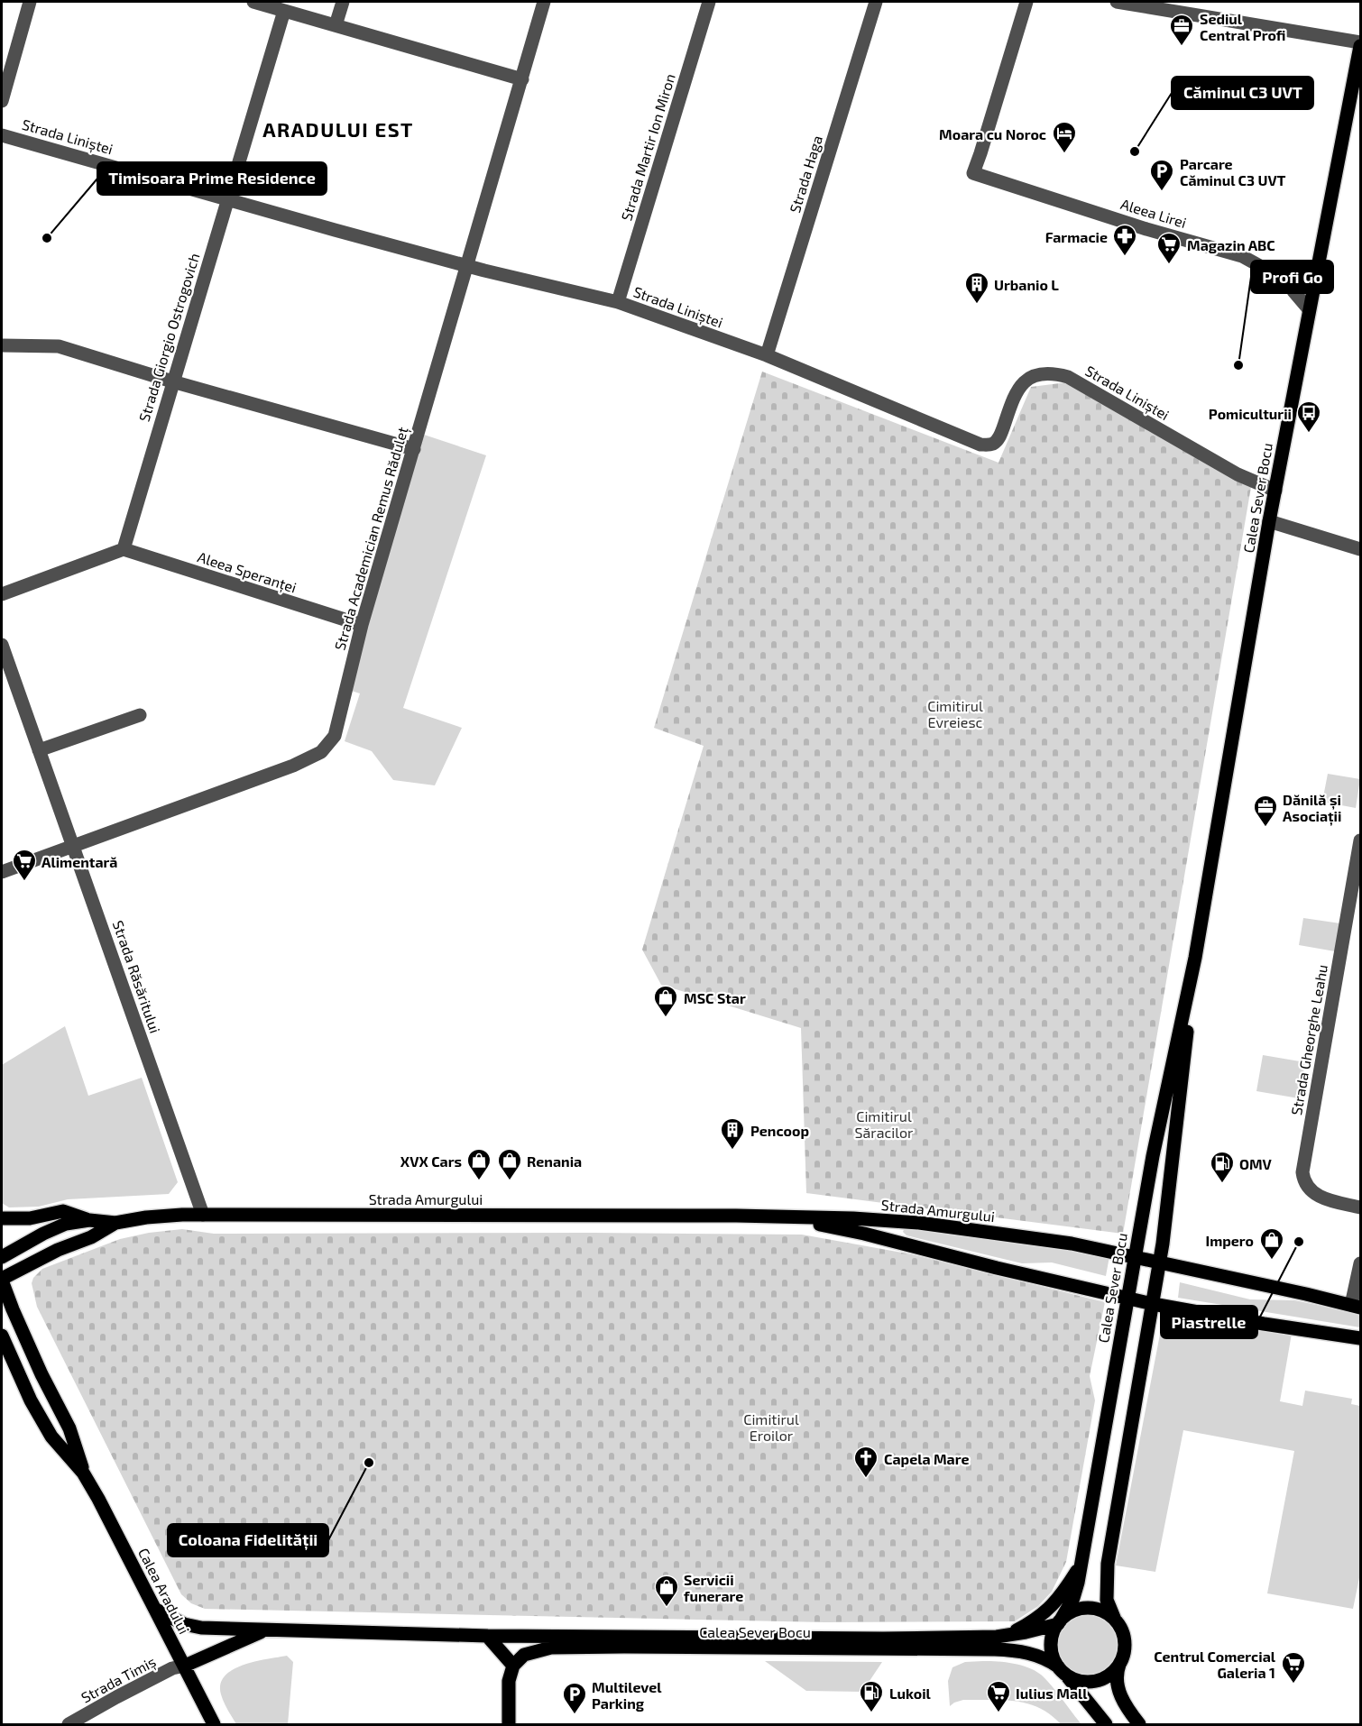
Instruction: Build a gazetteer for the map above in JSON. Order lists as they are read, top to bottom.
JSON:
{
  "streets": {
    "main road": ["Calea Sever Bocu", "Strada Amurgului", "Calea Aradului"],
    "street": [
      "Strada Liniștei",
      "Strada Martir Ion Miron",
      "Strada Haga",
      "Aleea Lirei",
      "Strada Giorgio Ostrogovich",
      "Strada Academician Remus Răduleț",
      "Aleea Speranței",
      "Strada Răsăritului",
      "Strada Gheorghe Leahu",
      "Strada Timiș"
    ]
  },
  "crossings": [
    ["Strada Liniștei", "Strada Martir Ion Miron"],
    ["Strada Liniștei", "Strada Haga"],
    ["Strada Liniștei", "Strada Giorgio Ostrogovich"],
    ["Strada Liniștei", "Calea Sever Bocu"],
    ["Strada Liniștei", "Strada Academician Remus Răduleț"],
    ["Aleea Lirei", "Calea Sever Bocu"],
    ["Strada Giorgio Ostrogovich", "Aleea Speranței"],
    ["Calea Sever Bocu", "Strada Amurgului"],
    ["Calea Sever Bocu", "Calea Aradului"],
    ["Strada Academician Remus Răduleț", "Aleea Speranței"],
    ["Strada Academician Remus Răduleț", "Strada Răsăritului"],
    ["Strada Răsăritului", "Strada Amurgului"],
    ["Strada Amurgului", "Calea Aradului"],
    ["Calea Aradului", "Strada Timiș"]
  ],
  "districts": ["ARADULUI EST"],
  "parks": ["Cimitirul Evreiesc", "Cimitirul Săracilor", "Cimitirul Eroilor"],
  "places": {
    "office": ["Sediul Central Profi", "Dănilă și Asociații"],
    "other": [
      "Căminul C3 UVT",
      "Timisoara Prime Residence",
      "Profi Go",
      "Piastrelle",
      "Coloana Fidelității"
    ],
    "hotel": ["Moara cu Noroc"],
    "parking": ["Parcare Căminul C3 UVT", "Multilevel Parking"],
    "pharmacy": ["Farmacie"],
    "supermarket": [
      "Magazin ABC",
      "Alimentară",
      "Centrul Comercial Galeria 1",
      "Iulius Mall"
    ],
    "building": ["Urbanio L", "Pencoop"],
    "bus stop": ["Pomiculturii"],
    "shop": [
      "MSC Star",
      "XVX Cars",
      "Renania",
      "Impero",
      "Servicii funerare"
    ],
    "fuel station": ["OMV", "Lukoil"],
    "church": ["Capela Mare"]
  }
}
